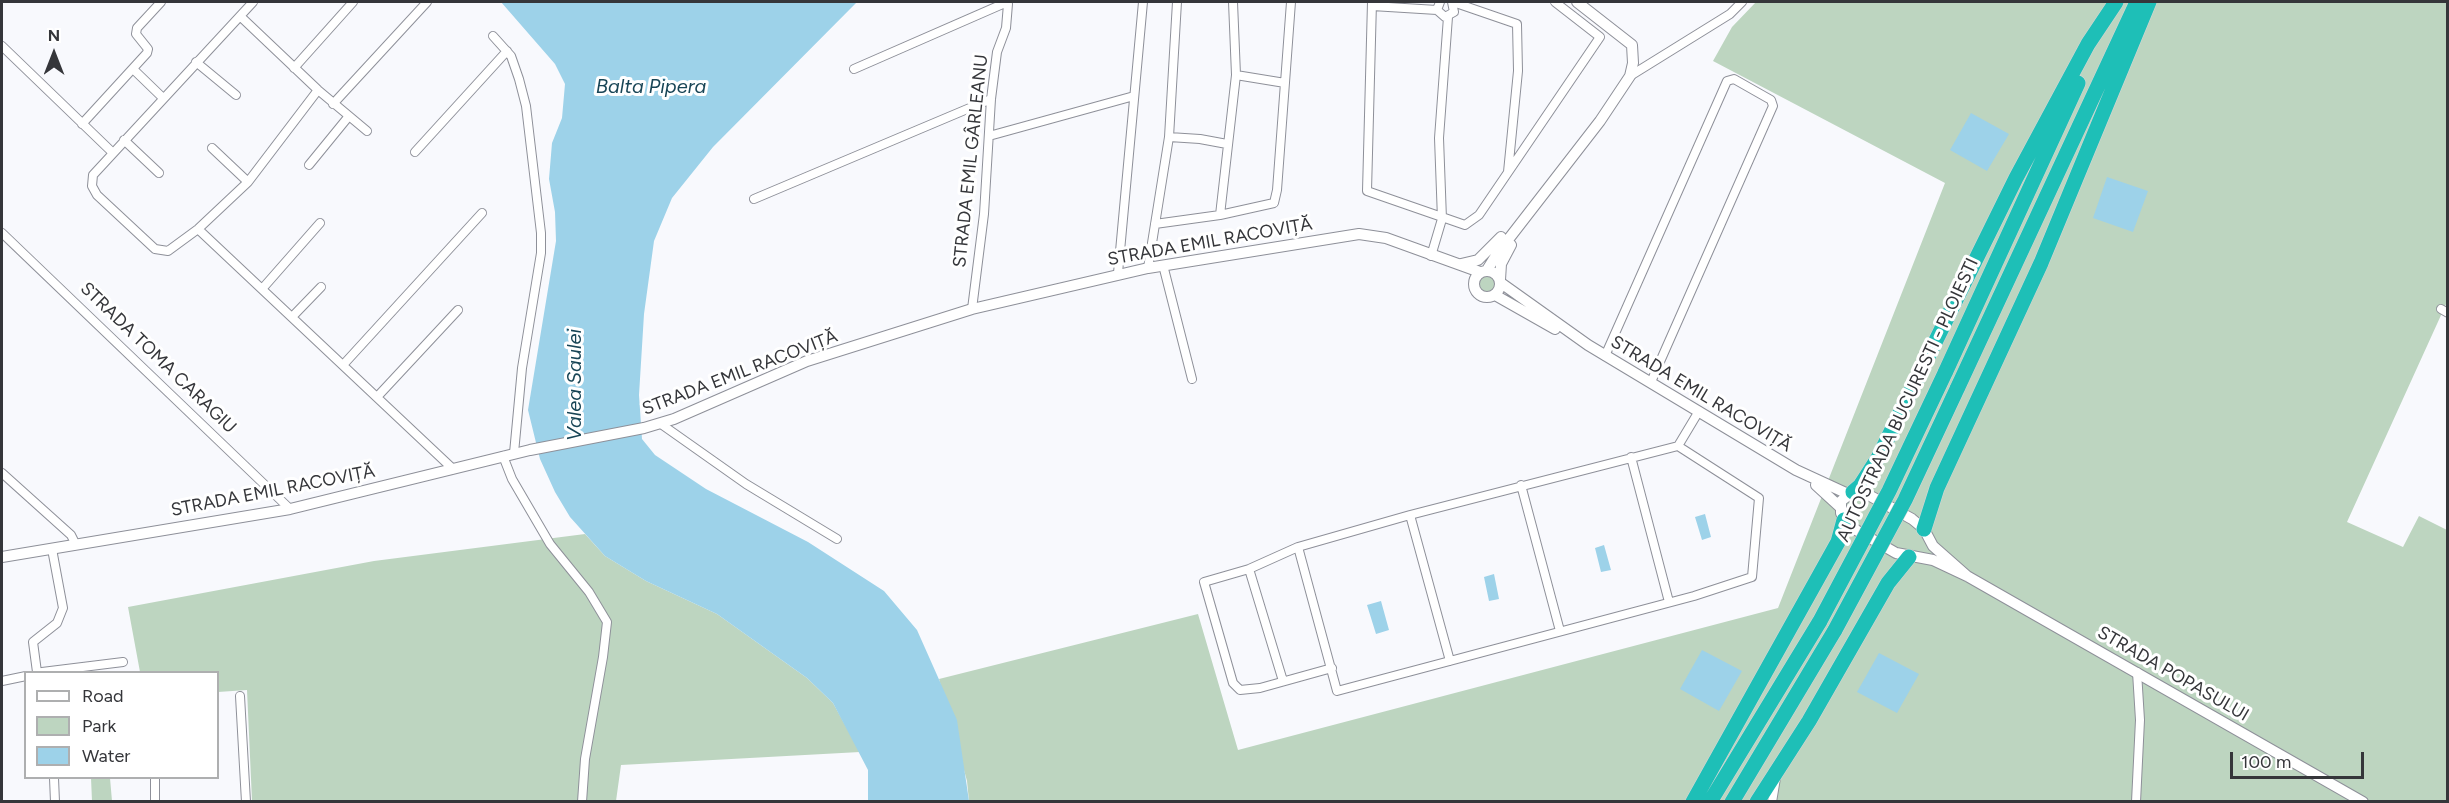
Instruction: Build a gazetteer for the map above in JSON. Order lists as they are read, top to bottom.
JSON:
{
  "streets": {
    "highway": ["AUTOSTRADA BUCURESTI - PLOIESTI"],
    "street": [
      "STRADA EMIL GÂRLEANU",
      "STRADA EMIL RACOVIȚĂ",
      "STRADA TOMA CARAGIU",
      "STRADA POPASULUI"
    ]
  },
  "crossings": [
    ["STRADA EMIL GÂRLEANU", "STRADA EMIL RACOVIȚĂ"],
    ["STRADA EMIL RACOVIȚĂ", "STRADA TOMA CARAGIU"],
    ["STRADA EMIL RACOVIȚĂ", "STRADA POPASULUI"]
  ],
  "water": ["Balta Pipera", "Valea Saulei"],
  "legend": ["Road", "Park", "Water"],
  "scale_bar": "100 m",
  "north": "top"
}
